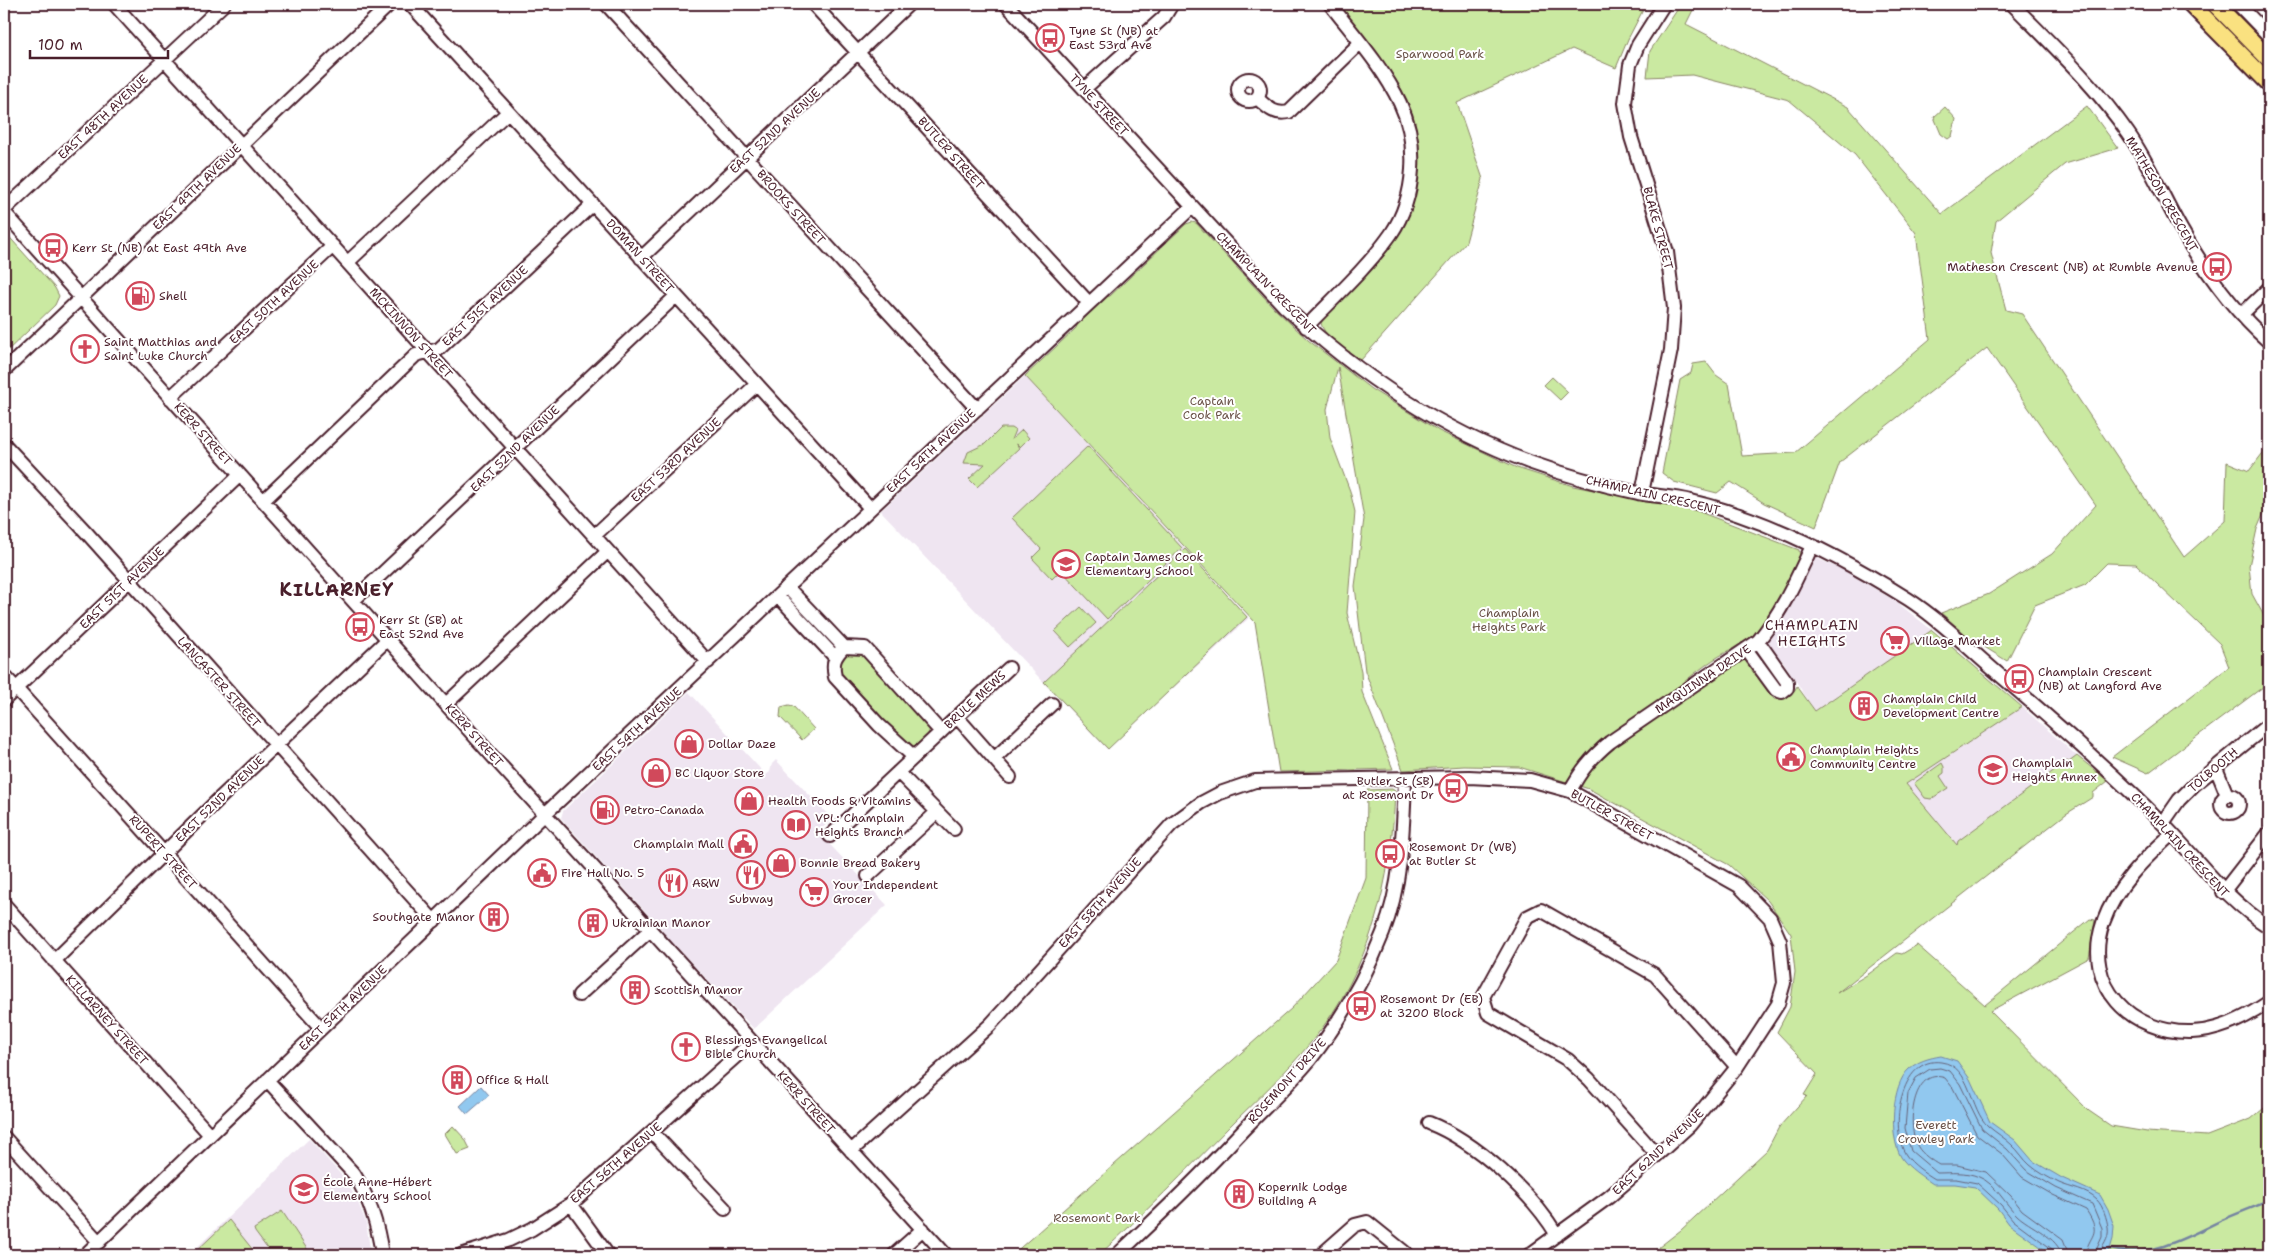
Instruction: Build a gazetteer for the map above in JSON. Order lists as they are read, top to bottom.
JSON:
{
  "streets": {
    "street": [
      "TYNE STREET",
      "EAST 48TH AVENUE",
      "EAST 52ND AVENUE",
      "BUTLER STREET",
      "EAST 49TH AVENUE",
      "MATHESON CRESCENT",
      "BROOKS STREET",
      "BLAKE STREET",
      "DOMAN STREET",
      "CHAMPLAIN CRESCENT",
      "EAST 50TH AVENUE",
      "EAST 51ST AVENUE",
      "MCKINNON STREET",
      "KERR STREET",
      "EAST 54TH AVENUE",
      "EAST 53RD AVENUE",
      "MAQUINNA DRIVE",
      "LANCASTER STREET",
      "BRULE MEWS",
      "TOLBOOTH",
      "RUPERT STREET",
      "EAST 58TH AVENUE",
      "KILLARNEY STREET",
      "ROSEMONT DRIVE",
      "EAST 62ND AVENUE",
      "EAST 56TH AVENUE"
    ]
  },
  "crossings": [
    ["TYNE STREET", "CHAMPLAIN CRESCENT"],
    ["TYNE STREET", "EAST 54TH AVENUE"],
    ["EAST 48TH AVENUE", "MCKINNON STREET"],
    ["EAST 48TH AVENUE", "KERR STREET"],
    ["EAST 52ND AVENUE", "BUTLER STREET"],
    ["EAST 52ND AVENUE", "BROOKS STREET"],
    ["EAST 52ND AVENUE", "DOMAN STREET"],
    ["EAST 52ND AVENUE", "MCKINNON STREET"],
    ["EAST 52ND AVENUE", "KERR STREET"],
    ["EAST 52ND AVENUE", "LANCASTER STREET"],
    ["EAST 52ND AVENUE", "RUPERT STREET"],
    ["EAST 52ND AVENUE", "KILLARNEY STREET"],
    ["BUTLER STREET", "EAST 54TH AVENUE"],
    ["BUTLER STREET", "MAQUINNA DRIVE"],
    ["BUTLER STREET", "EAST 58TH AVENUE"],
    ["BUTLER STREET", "ROSEMONT DRIVE"],
    ["BUTLER STREET", "EAST 62ND AVENUE"],
    ["EAST 49TH AVENUE", "MCKINNON STREET"],
    ["EAST 49TH AVENUE", "KERR STREET"],
    ["BROOKS STREET", "EAST 54TH AVENUE"],
    ["BLAKE STREET", "CHAMPLAIN CRESCENT"],
    ["DOMAN STREET", "EAST 51ST AVENUE"],
    ["DOMAN STREET", "EAST 54TH AVENUE"],
    ["DOMAN STREET", "EAST 53RD AVENUE"],
    ["CHAMPLAIN CRESCENT", "EAST 54TH AVENUE"],
    ["CHAMPLAIN CRESCENT", "MAQUINNA DRIVE"],
    ["CHAMPLAIN CRESCENT", "TOLBOOTH"],
    ["EAST 50TH AVENUE", "MCKINNON STREET"],
    ["EAST 50TH AVENUE", "KERR STREET"],
    ["EAST 51ST AVENUE", "MCKINNON STREET"],
    ["EAST 51ST AVENUE", "KERR STREET"],
    ["EAST 51ST AVENUE", "LANCASTER STREET"],
    ["EAST 51ST AVENUE", "RUPERT STREET"],
    ["MCKINNON STREET", "EAST 54TH AVENUE"],
    ["MCKINNON STREET", "EAST 53RD AVENUE"],
    ["KERR STREET", "EAST 54TH AVENUE"],
    ["KERR STREET", "EAST 58TH AVENUE"],
    ["KERR STREET", "EAST 56TH AVENUE"],
    ["EAST 54TH AVENUE", "LANCASTER STREET"],
    ["EAST 54TH AVENUE", "RUPERT STREET"],
    ["EAST 54TH AVENUE", "KILLARNEY STREET"],
    ["EAST 58TH AVENUE", "ROSEMONT DRIVE"]
  ],
  "districts": ["KILLARNEY", "CHAMPLAIN HEIGHTS"],
  "parks": [
    "Sparwood Park",
    "Captain Cook Park",
    "Champlain Heights Park",
    "Everett Crowley Park",
    "Rosemont Park"
  ],
  "places": {
    "bus stop": [
      "Tyne St (NB) at East 53rd Ave",
      "Kerr St (NB) at East 49th Ave",
      "Matheson Crescent (NB) at Rumble Avenue",
      "Kerr St (SB) at East 52nd Ave",
      "Champlain Crescent (NB) at Langford Ave",
      "Butler St (SB) at Rosemont Dr",
      "Rosemont Dr (WB) at Butler St",
      "Rosemont Dr (EB) at 3200 Block"
    ],
    "fuel station": ["Shell", "Petro-Canada"],
    "church": ["Saint Matthias and Saint Luke Church", "Blessings Evangelical Bible Church"],
    "school or university": ["Captain James Cook Elementary School", "Champlain Heights Annex", "École Anne-Hébert Elementary School"],
    "supermarket": ["Village Market", "Your Independent Grocer"],
    "building": [
      "Champlain Child Development Centre",
      "Southgate Manor",
      "Ukrainian Manor",
      "Scottish Manor",
      "Office & Hall",
      "Kopernik Lodge Building A"
    ],
    "shop": [
      "Dollar Daze",
      "BC Liquor Store",
      "Health Foods & Vitamins",
      "Bonnie Bread Bakery"
    ],
    "public building": ["Champlain Heights Community Centre", "Champlain Mall", "Fire Hall No. 5"],
    "library": ["VPL: Champlain Heights Branch"],
    "restaurant": ["Subway", "A&W"]
  },
  "scale_bar": "100 m"
}
